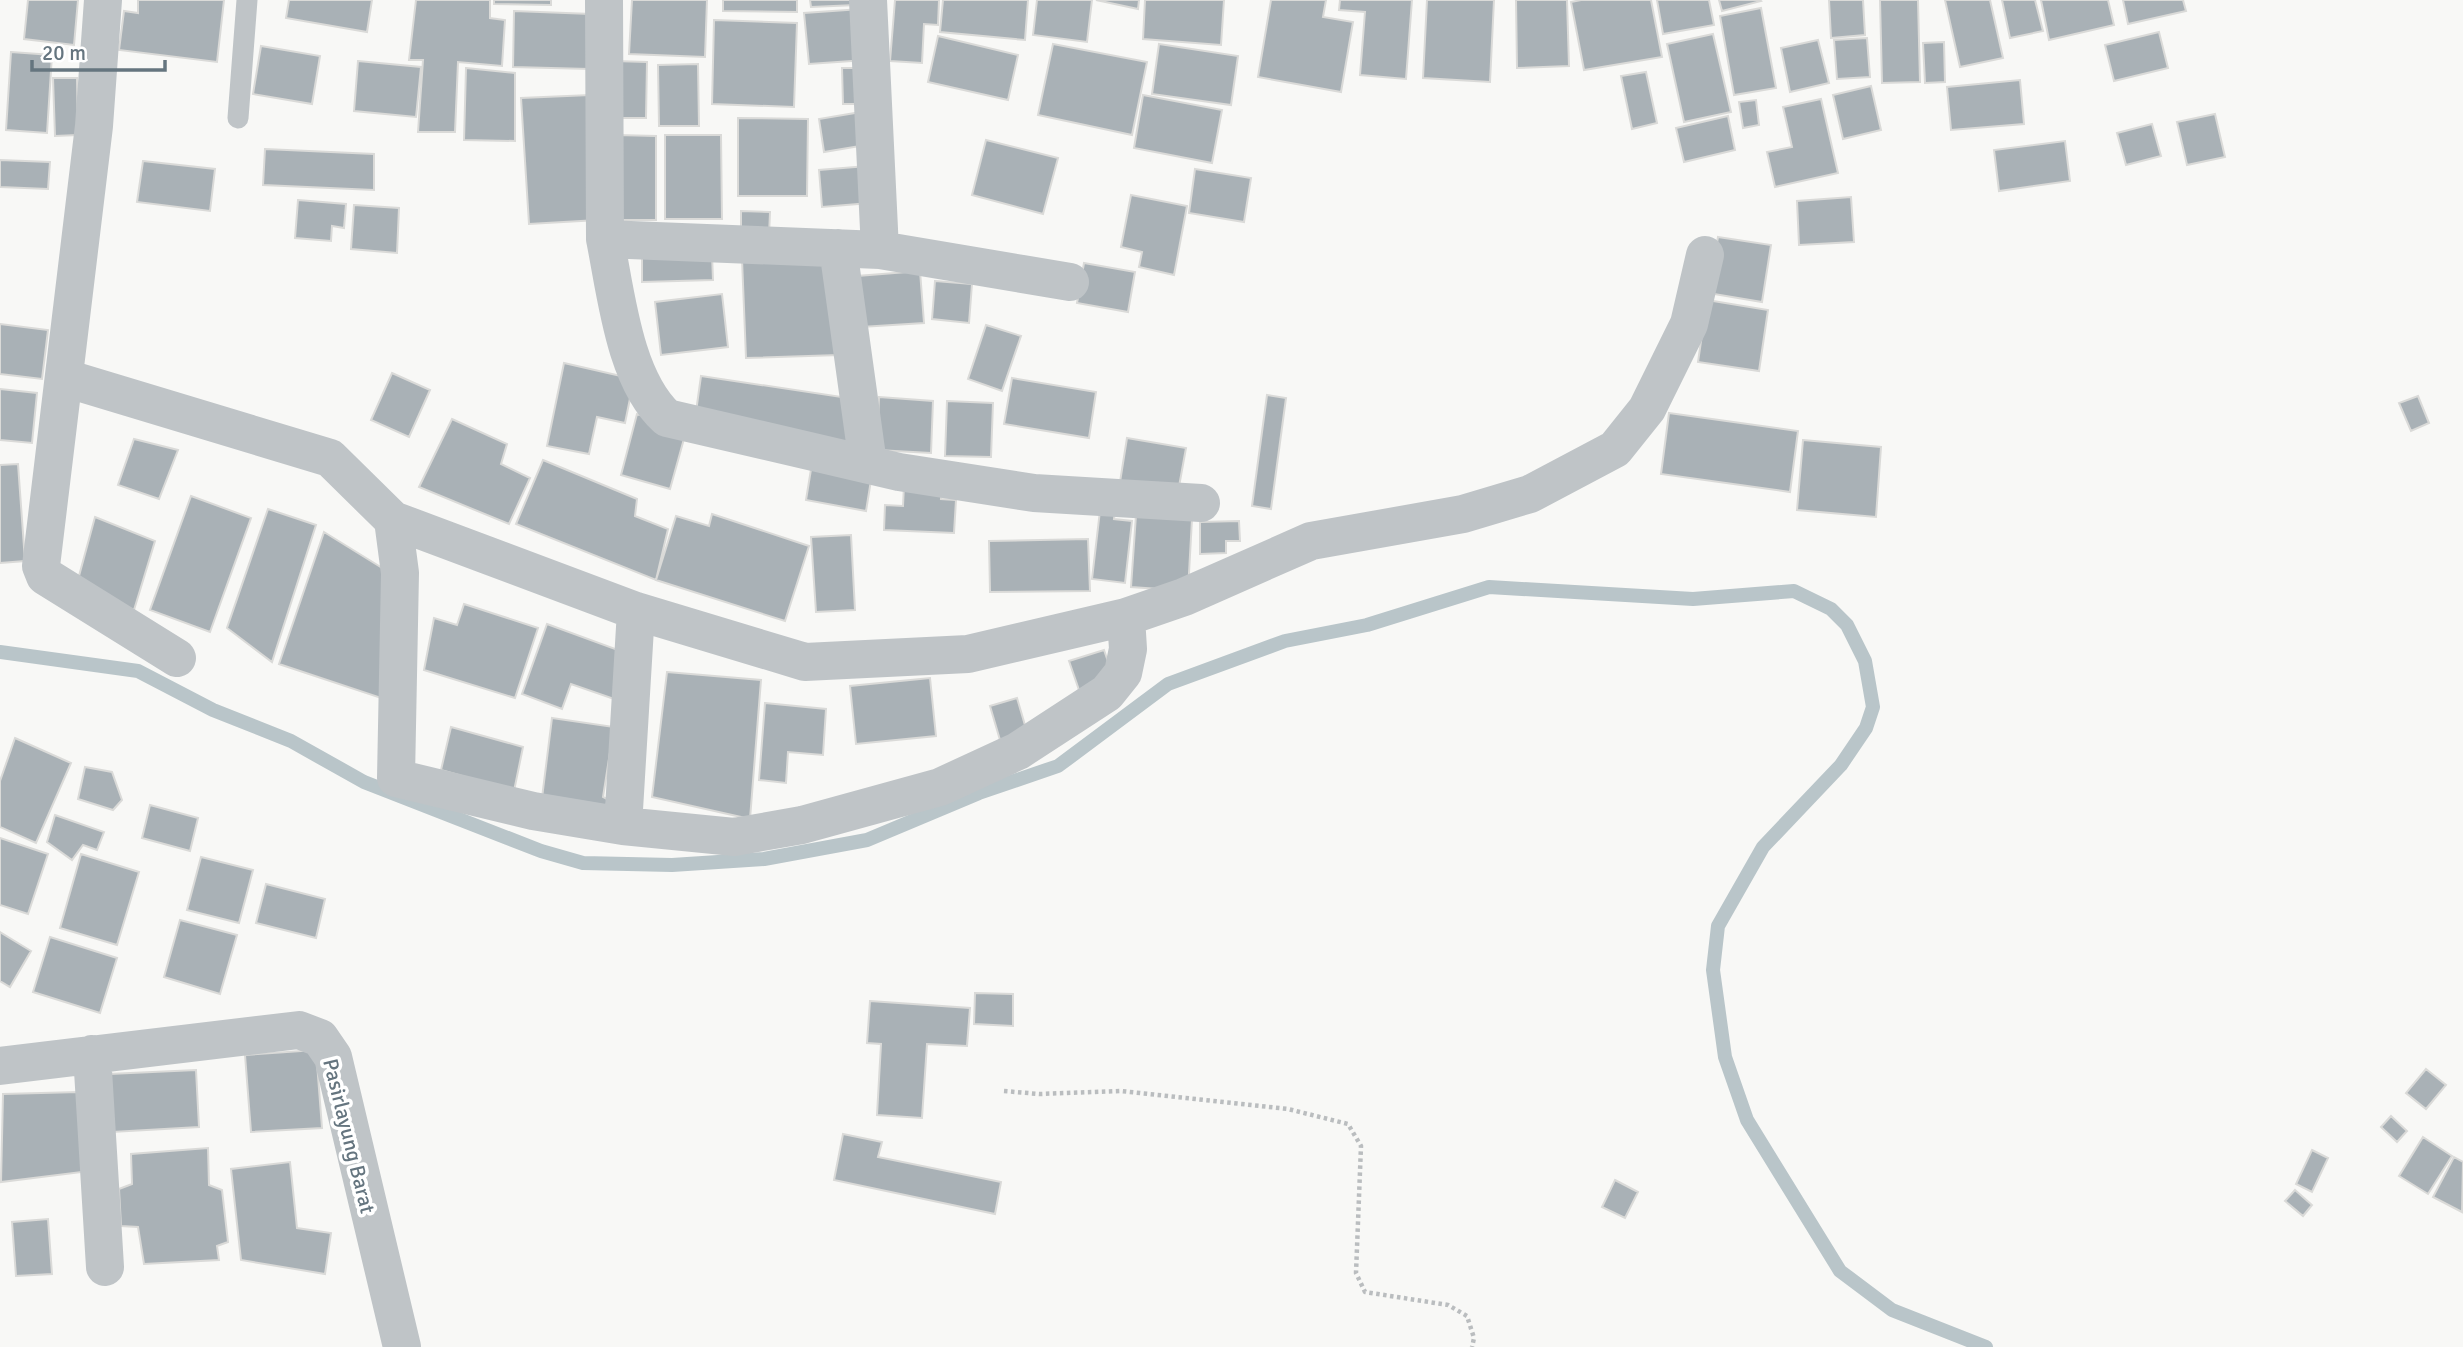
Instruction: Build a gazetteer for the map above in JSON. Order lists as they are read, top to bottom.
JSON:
{
  "streets": {
    "street": ["Pasirlayung Barat"]
  },
  "scale_bar": "20 m"
}
